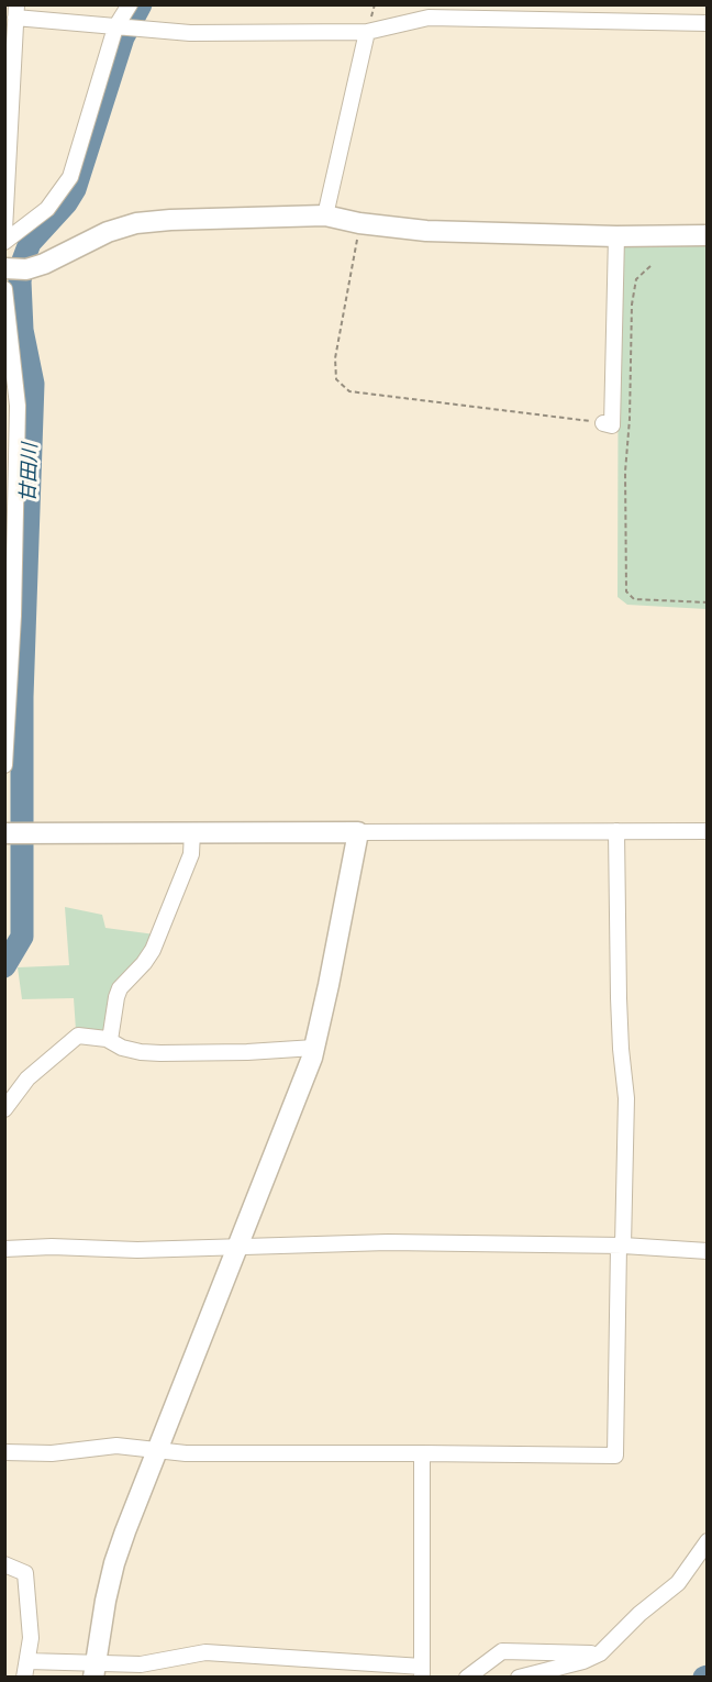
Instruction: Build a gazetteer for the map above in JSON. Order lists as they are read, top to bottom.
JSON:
{
  "water": ["甘田川"]
}
